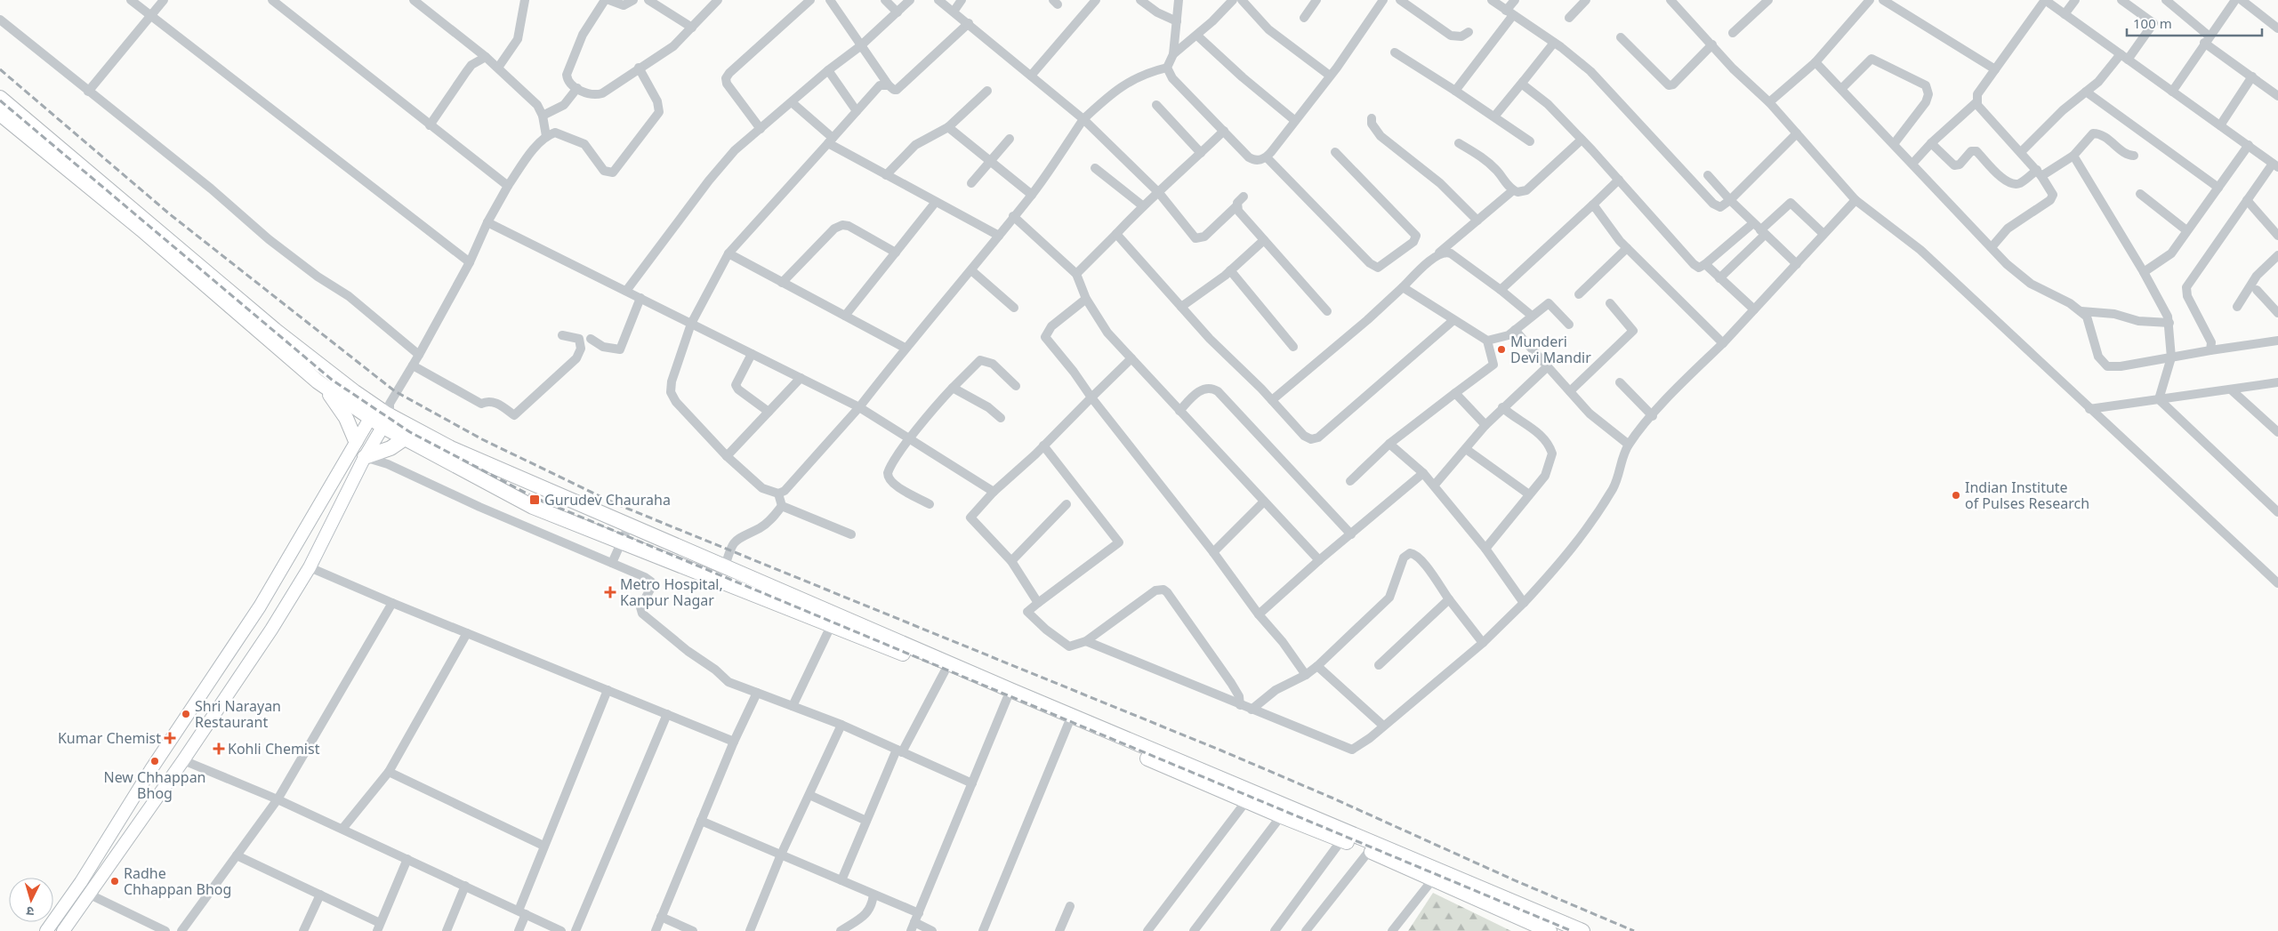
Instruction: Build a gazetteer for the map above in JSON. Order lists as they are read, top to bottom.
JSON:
{
  "places": {
    "other": [
      "Munderi Devi Mandir",
      "Indian Institute of Pulses Research",
      "Shri Narayan Restaurant",
      "New Chhappan Bhog",
      "Radhe Chhappan Bhog"
    ],
    "transit": ["Gurudev Chauraha"],
    "health": ["Metro Hospital, Kanpur Nagar", "Kumar Chemist", "Kohli Chemist"]
  },
  "scale_bar": "100 m",
  "north": "bottom"
}
